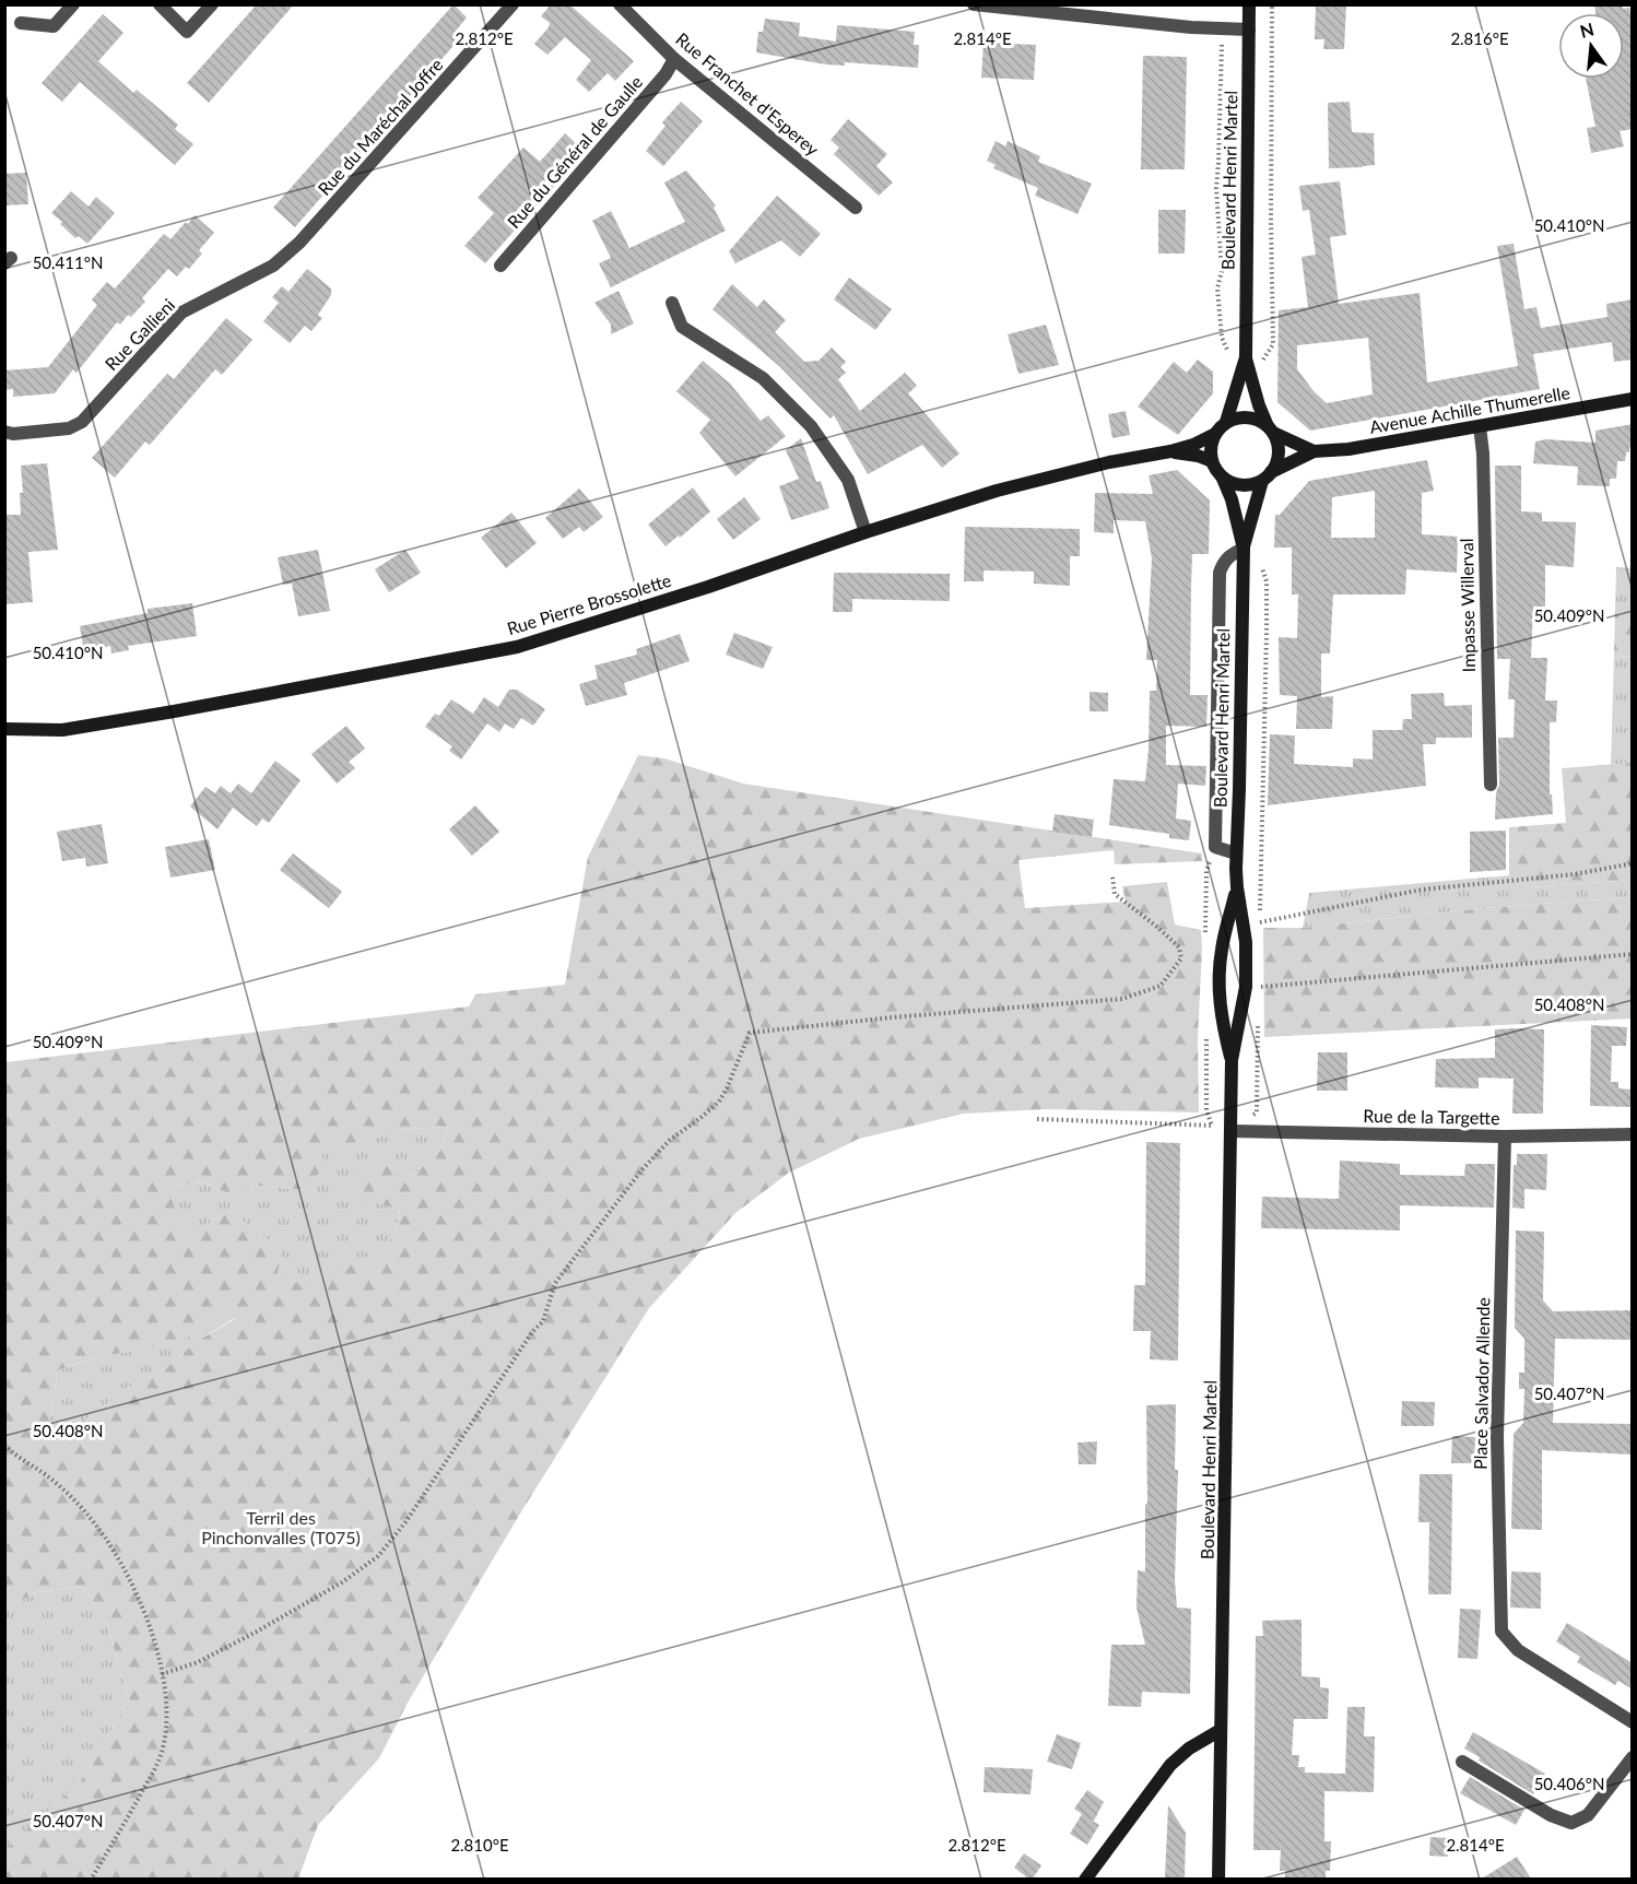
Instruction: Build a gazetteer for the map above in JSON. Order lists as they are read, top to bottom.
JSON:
{
  "streets": {
    "main road": ["Boulevard Henri Martel", "Avenue Achille Thumerelle", "Rue Pierre Brossolette"],
    "street": [
      "Rue Franchet d'Esperey",
      "Rue du Maréchal Joffre",
      "Rue du Général de Gaulle",
      "Rue Gallieni",
      "Impasse Willerval",
      "Rue de la Targette",
      "Place Salvador Allende"
    ]
  },
  "crossings": [
    ["Rue Franchet d'Esperey", "Rue du Général de Gaulle"],
    ["Rue du Maréchal Joffre", "Rue Gallieni"],
    ["Boulevard Henri Martel", "Avenue Achille Thumerelle"],
    ["Boulevard Henri Martel", "Rue Pierre Brossolette"],
    ["Boulevard Henri Martel", "Rue de la Targette"],
    ["Avenue Achille Thumerelle", "Rue Pierre Brossolette"],
    ["Avenue Achille Thumerelle", "Impasse Willerval"],
    ["Rue de la Targette", "Place Salvador Allende"]
  ],
  "parks": ["Terril des Pinchonvalles (T075)"],
  "north": "top",
  "coordinates": [
    "2.812°E",
    "2.814°E",
    "2.816°E",
    "50.410°N",
    "50.411°N",
    "50.409°N",
    "50.408°N",
    "50.407°N",
    "50.406°N",
    "2.810°E"
  ]
}
